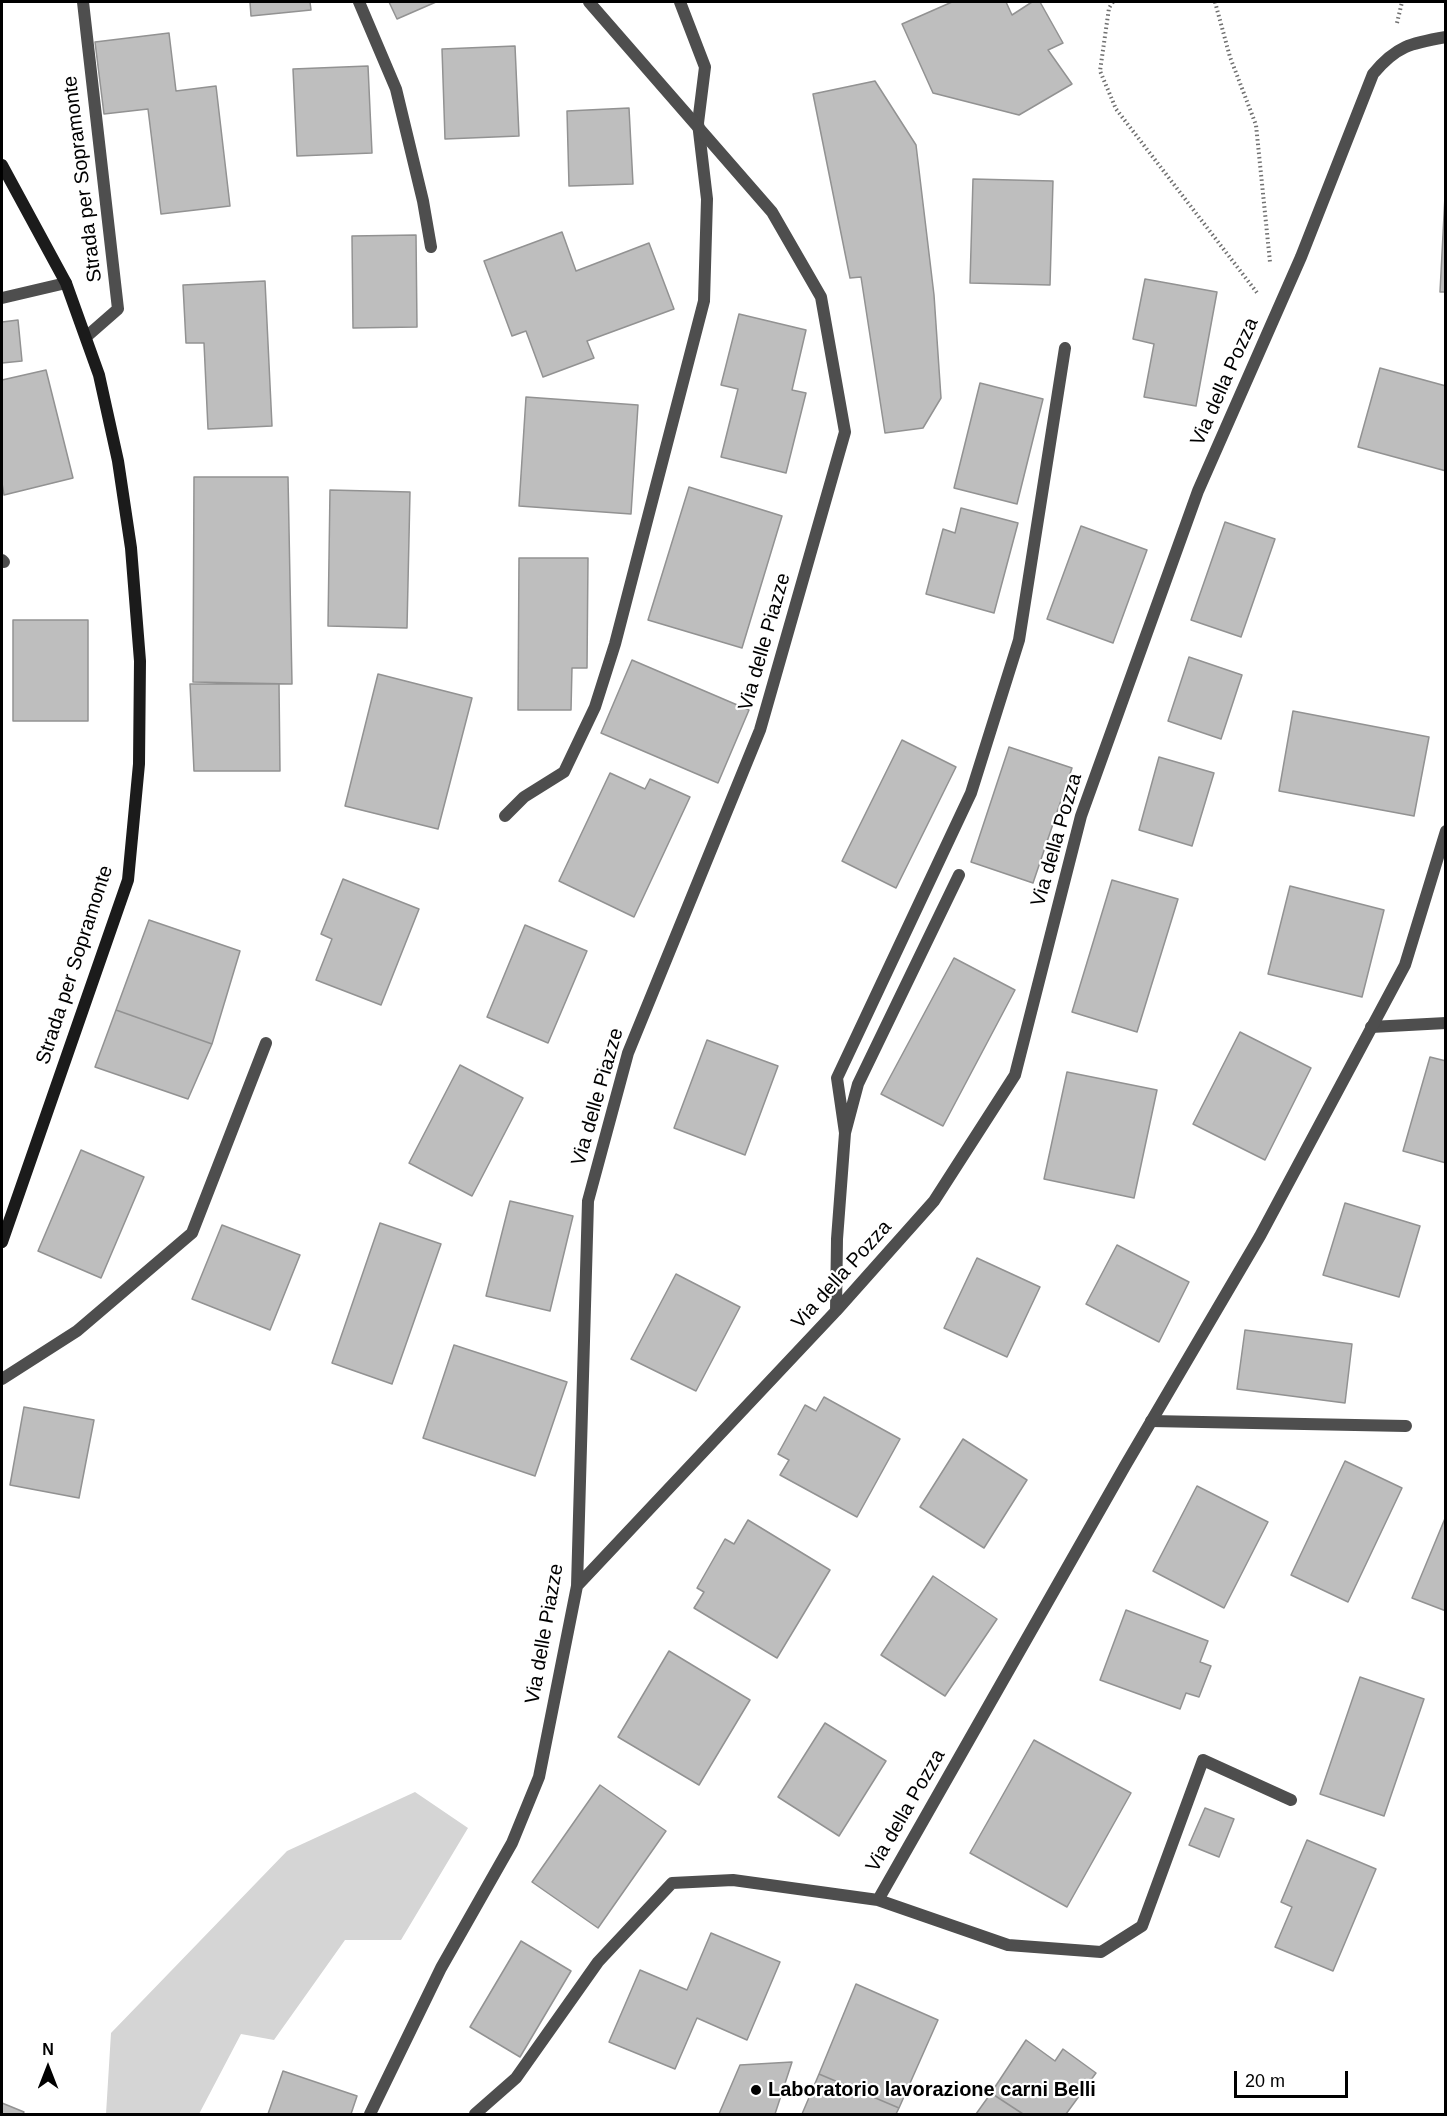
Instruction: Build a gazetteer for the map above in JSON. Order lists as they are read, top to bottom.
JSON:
{
  "streets": {
    "main road": ["Strada per Sopramonte"],
    "street": ["Via della Pozza", "Via delle Piazze"]
  },
  "crossings": [
    ["Via della Pozza", "Via delle Piazze"]
  ],
  "places": ["Laboratorio lavorazione carni Belli"],
  "scale_bar": "20 m",
  "north": "top"
}
